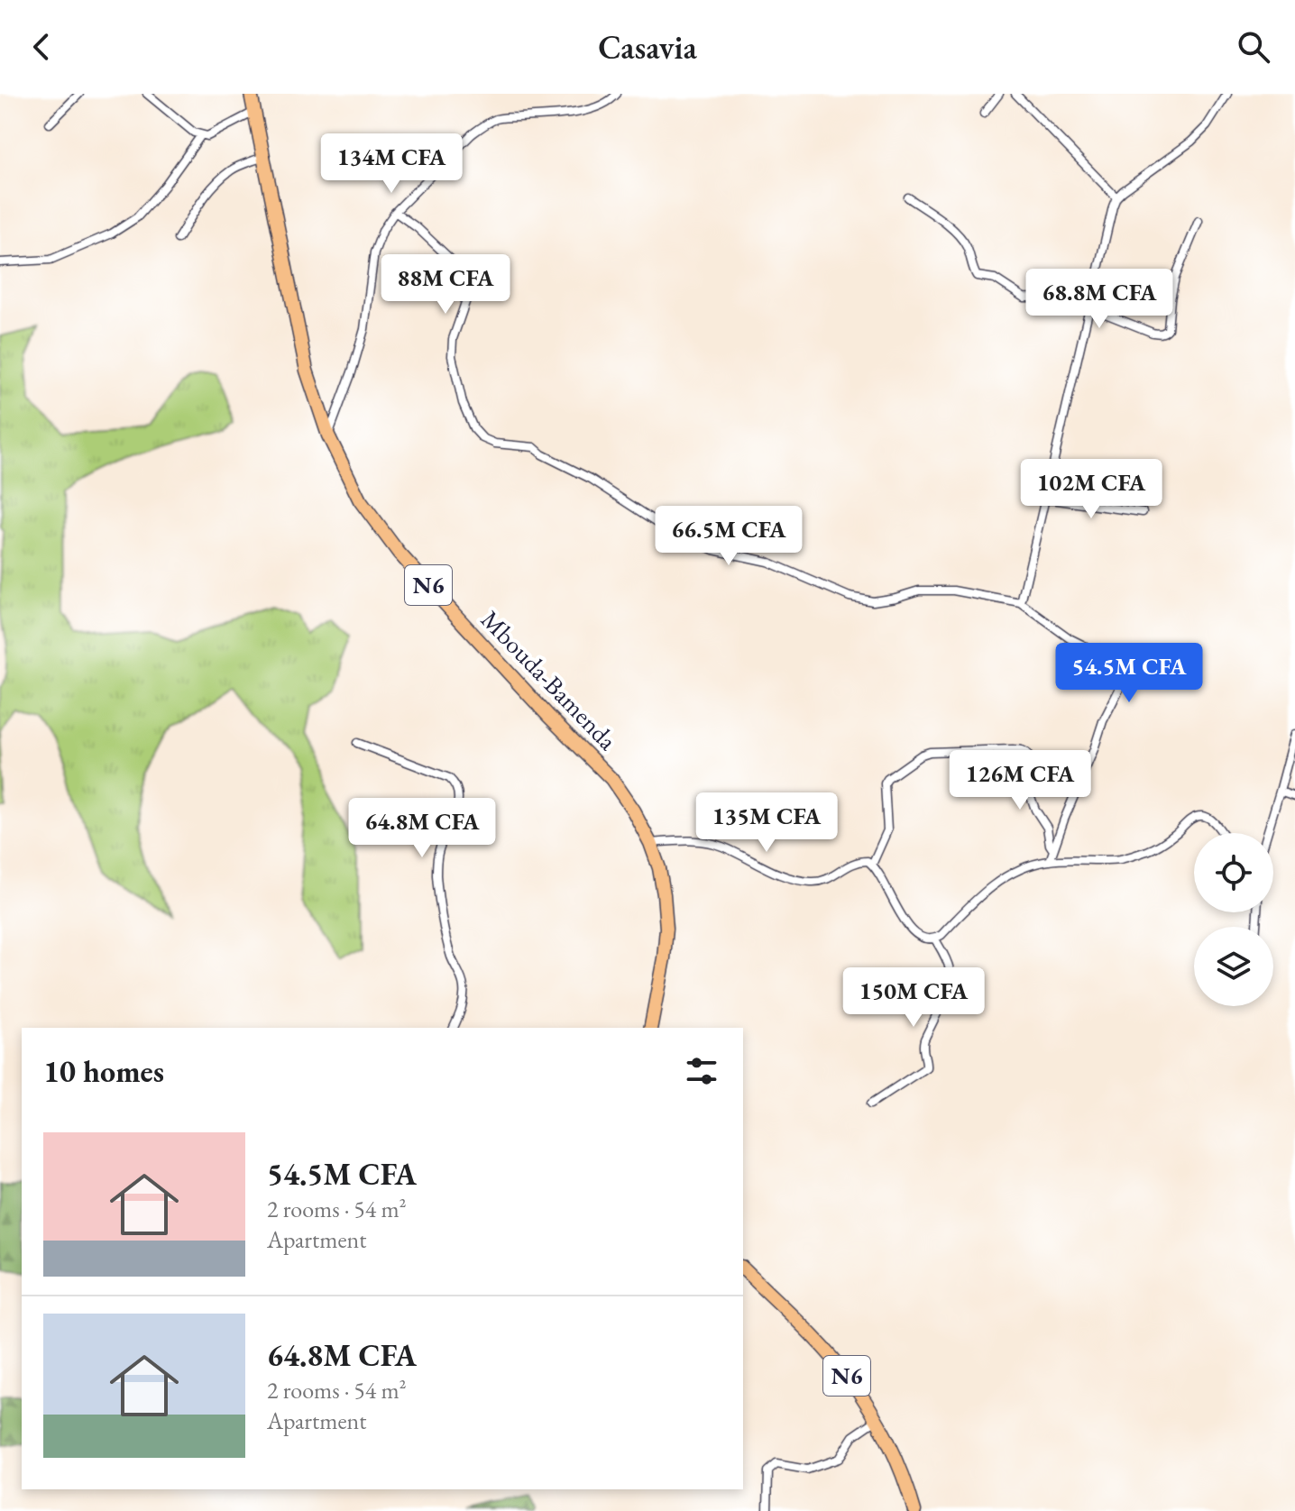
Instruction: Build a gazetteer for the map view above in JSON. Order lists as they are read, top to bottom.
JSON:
{
  "streets": {
    "highway": ["N6", "Mbouda-Bamenda"]
  },
  "page": {
    "header": "Casavia",
    "price": [
      "134M CFA",
      "88M CFA",
      "68.8M CFA",
      "102M CFA",
      "66.5M CFA",
      "54.5M CFA",
      "126M CFA",
      "135M CFA",
      "64.8M CFA",
      "150M CFA"
    ],
    "heading": "10 homes",
    "list": [
      {
        "name": "54.5M CFA",
        "note": "2 rooms · 54 m² · Apartment"
      },
      {
        "name": "64.8M CFA",
        "note": "2 rooms · 54 m² · Apartment"
      }
    ]
  }
}
